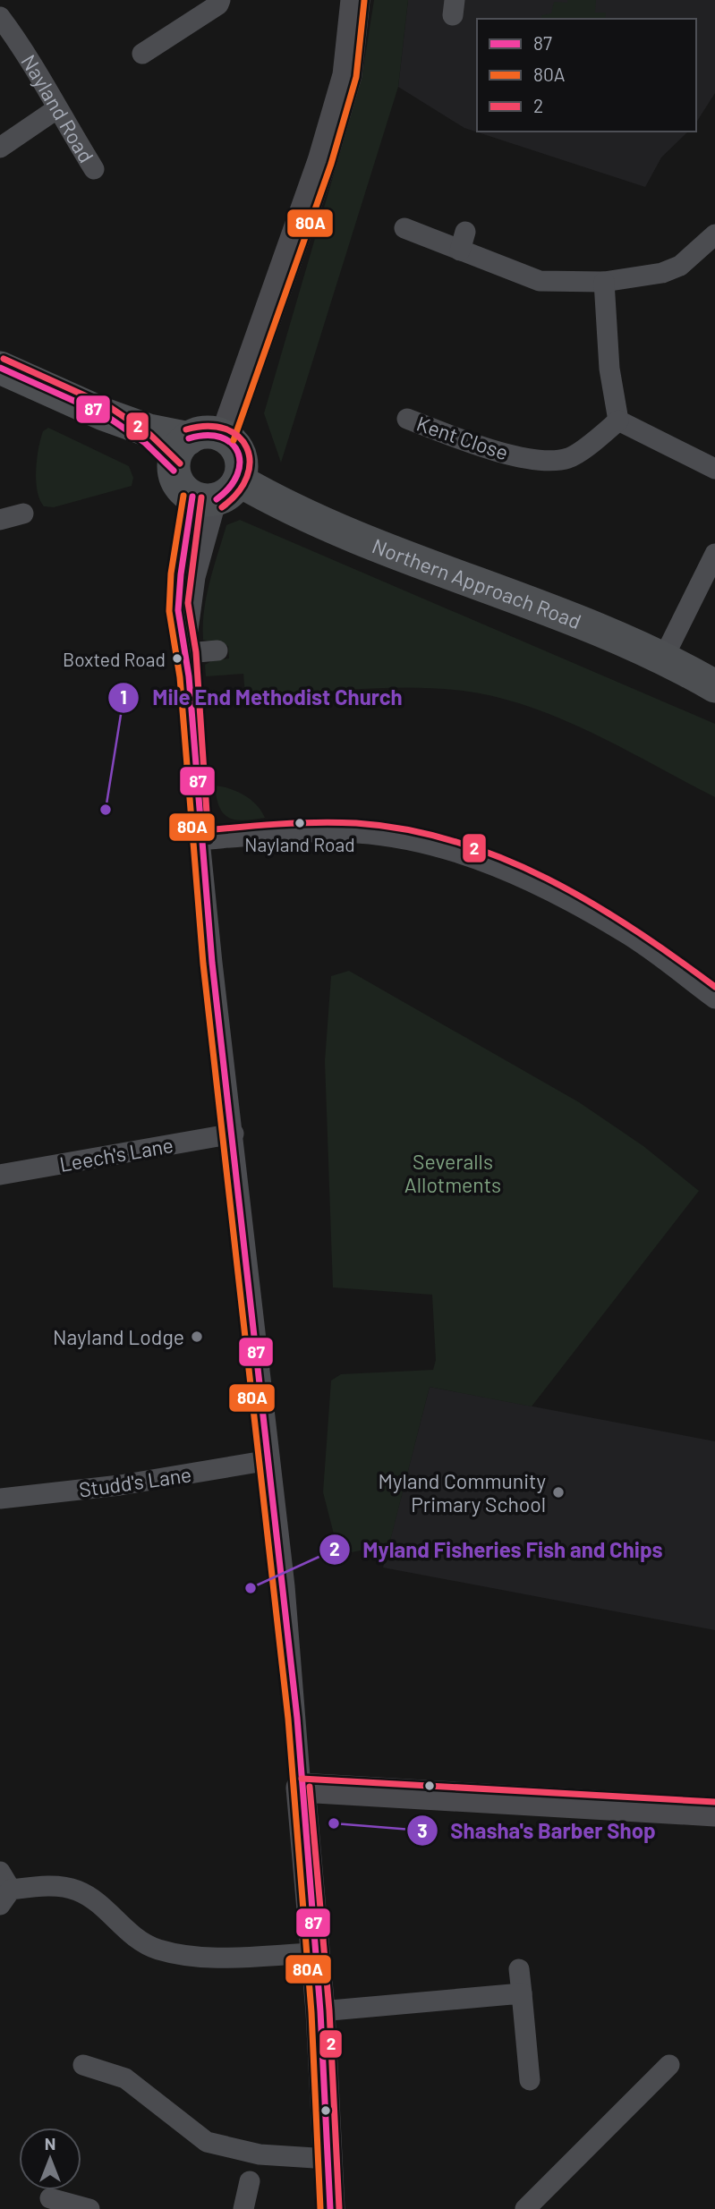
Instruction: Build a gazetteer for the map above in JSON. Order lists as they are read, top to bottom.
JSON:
{
  "streets": {
    "main road": ["Northern Approach Road"],
    "street": [
      "Nayland Road",
      "Kent Close",
      "Leech's Lane",
      "Studd's Lane"
    ]
  },
  "parks": ["Severalls Allotments"],
  "places": [
    "Boxted Road",
    "Mile End Methodist Church",
    "Nayland Road",
    "Nayland Lodge",
    "Myland Community Primary School",
    "Myland Fisheries Fish and Chips",
    "Shasha's Barber Shop"
  ],
  "lines": ["transit line 80A", "transit line 2", "transit line 87"],
  "legend": ["87", "80A", "2"],
  "north": "top"
}
